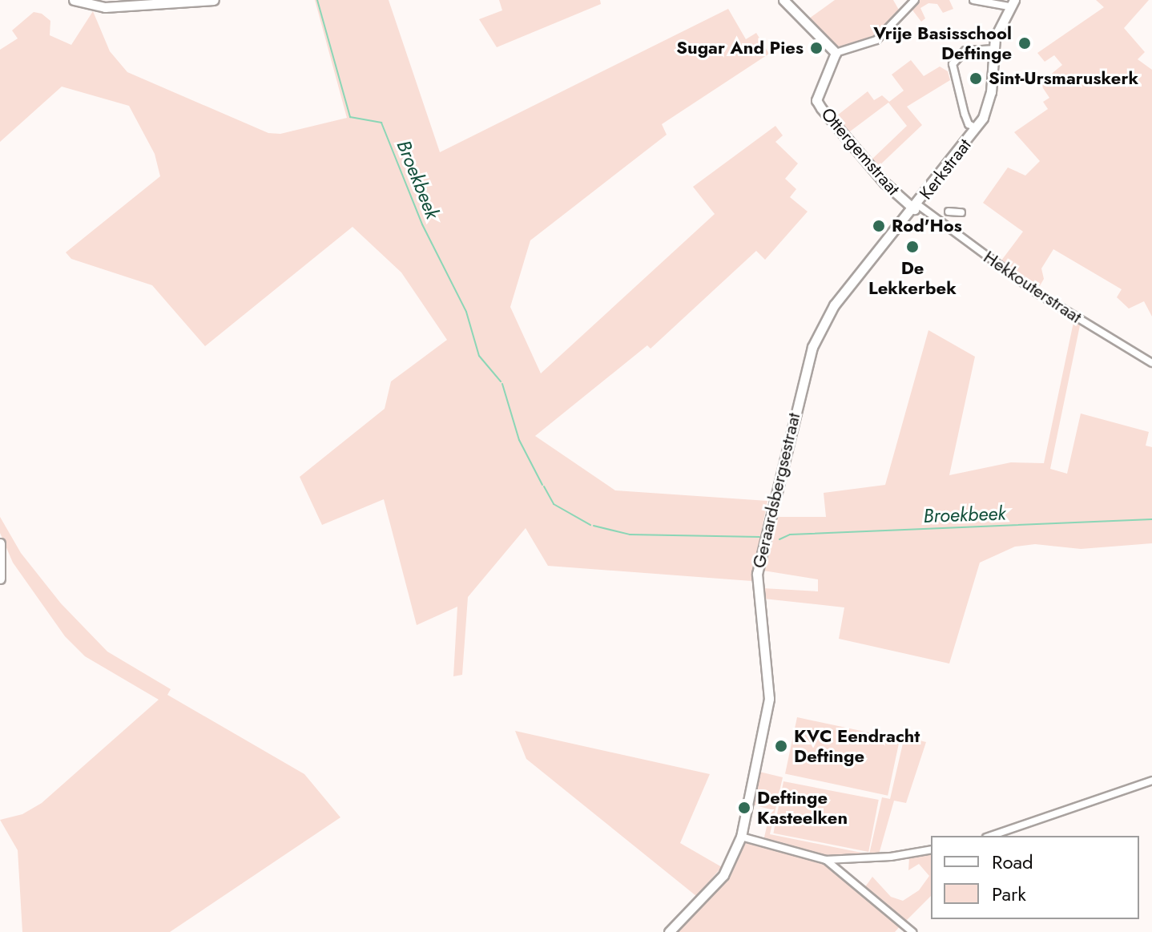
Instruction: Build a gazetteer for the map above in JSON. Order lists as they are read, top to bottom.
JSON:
{
  "streets": {
    "street": [
      "Ottergemstraat",
      "Kerkstraat",
      "Hekkouterstraat",
      "Geraardsbergsestraat"
    ]
  },
  "crossings": [
    ["Ottergemstraat", "Kerkstraat"],
    ["Ottergemstraat", "Hekkouterstraat"],
    ["Ottergemstraat", "Geraardsbergsestraat"],
    ["Kerkstraat", "Hekkouterstraat"],
    ["Kerkstraat", "Geraardsbergsestraat"],
    ["Hekkouterstraat", "Geraardsbergsestraat"]
  ],
  "water": ["Broekbeek"],
  "places": [
    "Vrije Basisschool Deftinge",
    "Sugar And Pies",
    "Sint-Ursmaruskerk",
    "Rod'Hos",
    "De Lekkerbek",
    "KVC Eendracht Deftinge",
    "Deftinge Kasteelken"
  ],
  "legend": ["Road", "Park"]
}
